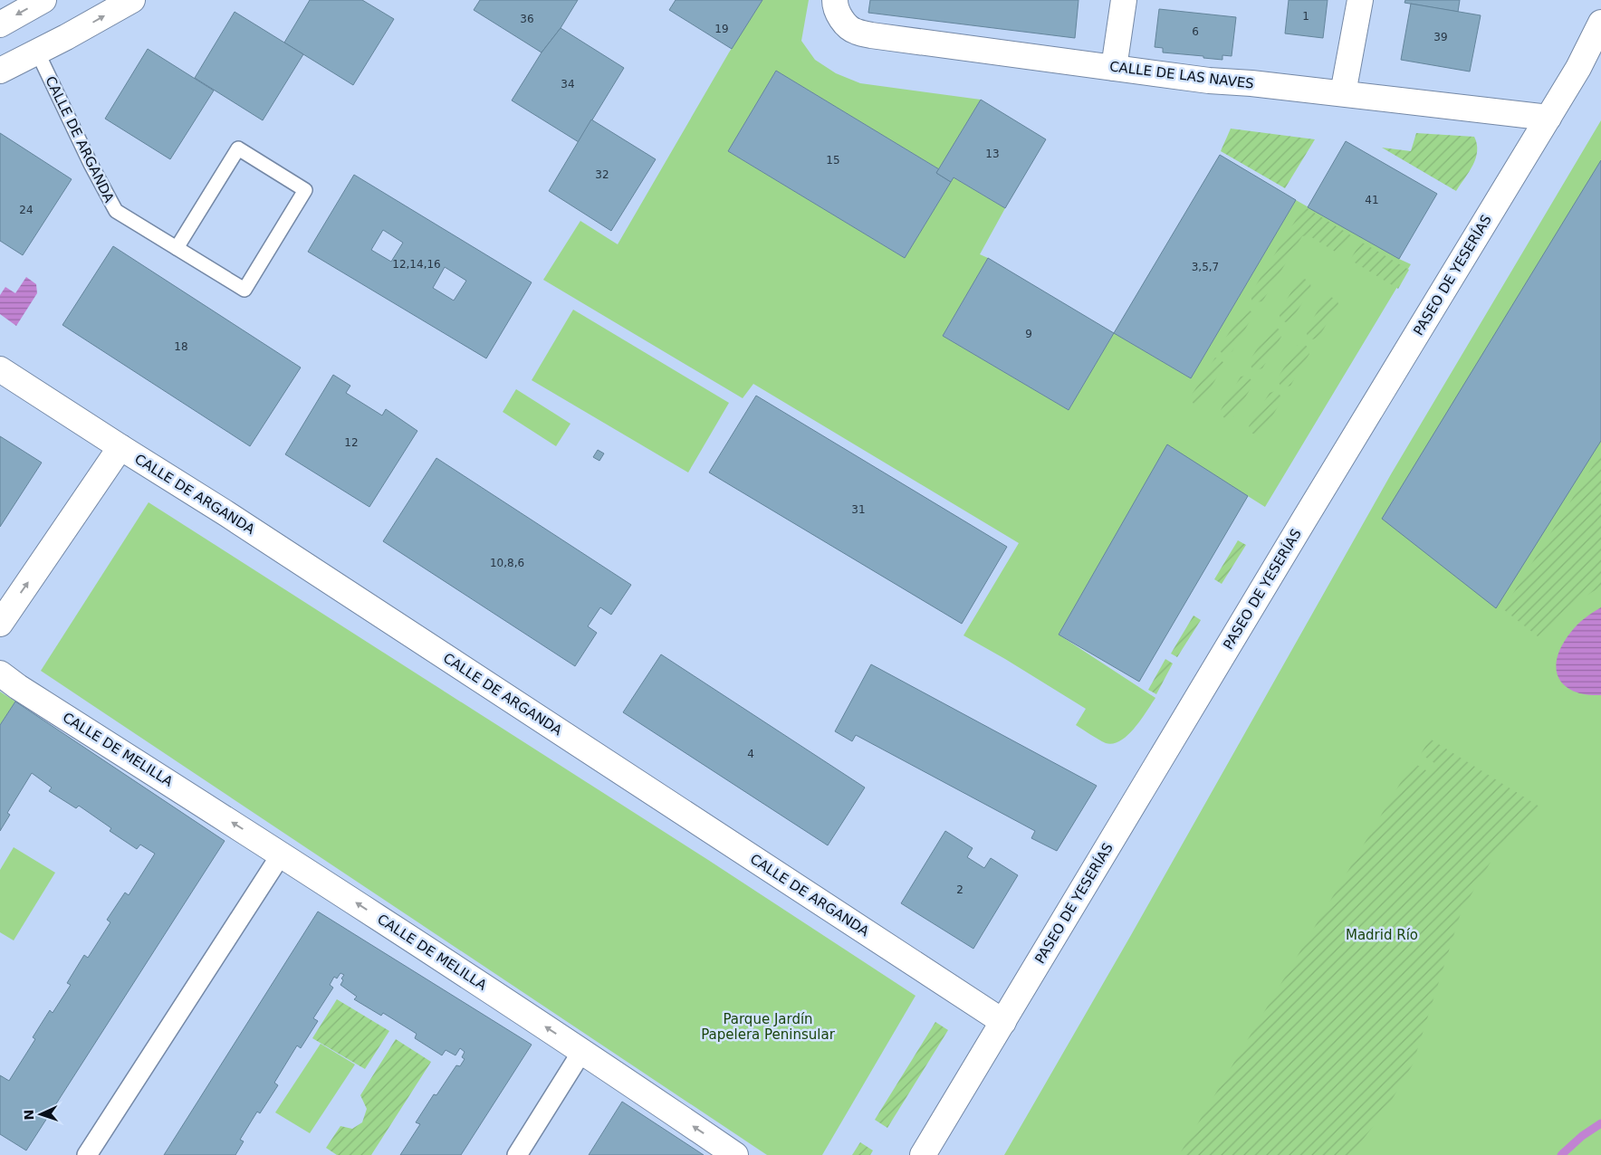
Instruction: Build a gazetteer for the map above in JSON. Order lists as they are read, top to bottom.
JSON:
{
  "streets": {
    "street": [
      "CALLE DE LAS NAVES",
      "CALLE DE ARGANDA",
      "PASEO DE YESERÍAS",
      "CALLE DE MELILLA"
    ]
  },
  "crossings": [
    ["CALLE DE LAS NAVES", "PASEO DE YESERÍAS"],
    ["CALLE DE ARGANDA", "PASEO DE YESERÍAS"]
  ],
  "one_way": ["CALLE DE MELILLA"],
  "parks": ["Madrid Río", "Parque Jardín Papelera Peninsular"],
  "house_numbers": [
    "1",
    "36",
    "19",
    "6",
    "39",
    "34",
    "13",
    "15",
    "32",
    "41",
    "24",
    "12,14,16",
    "3,5,7",
    "9",
    "18",
    "12",
    "31",
    "10,8,6",
    "4",
    "2"
  ],
  "north": "left"
}
